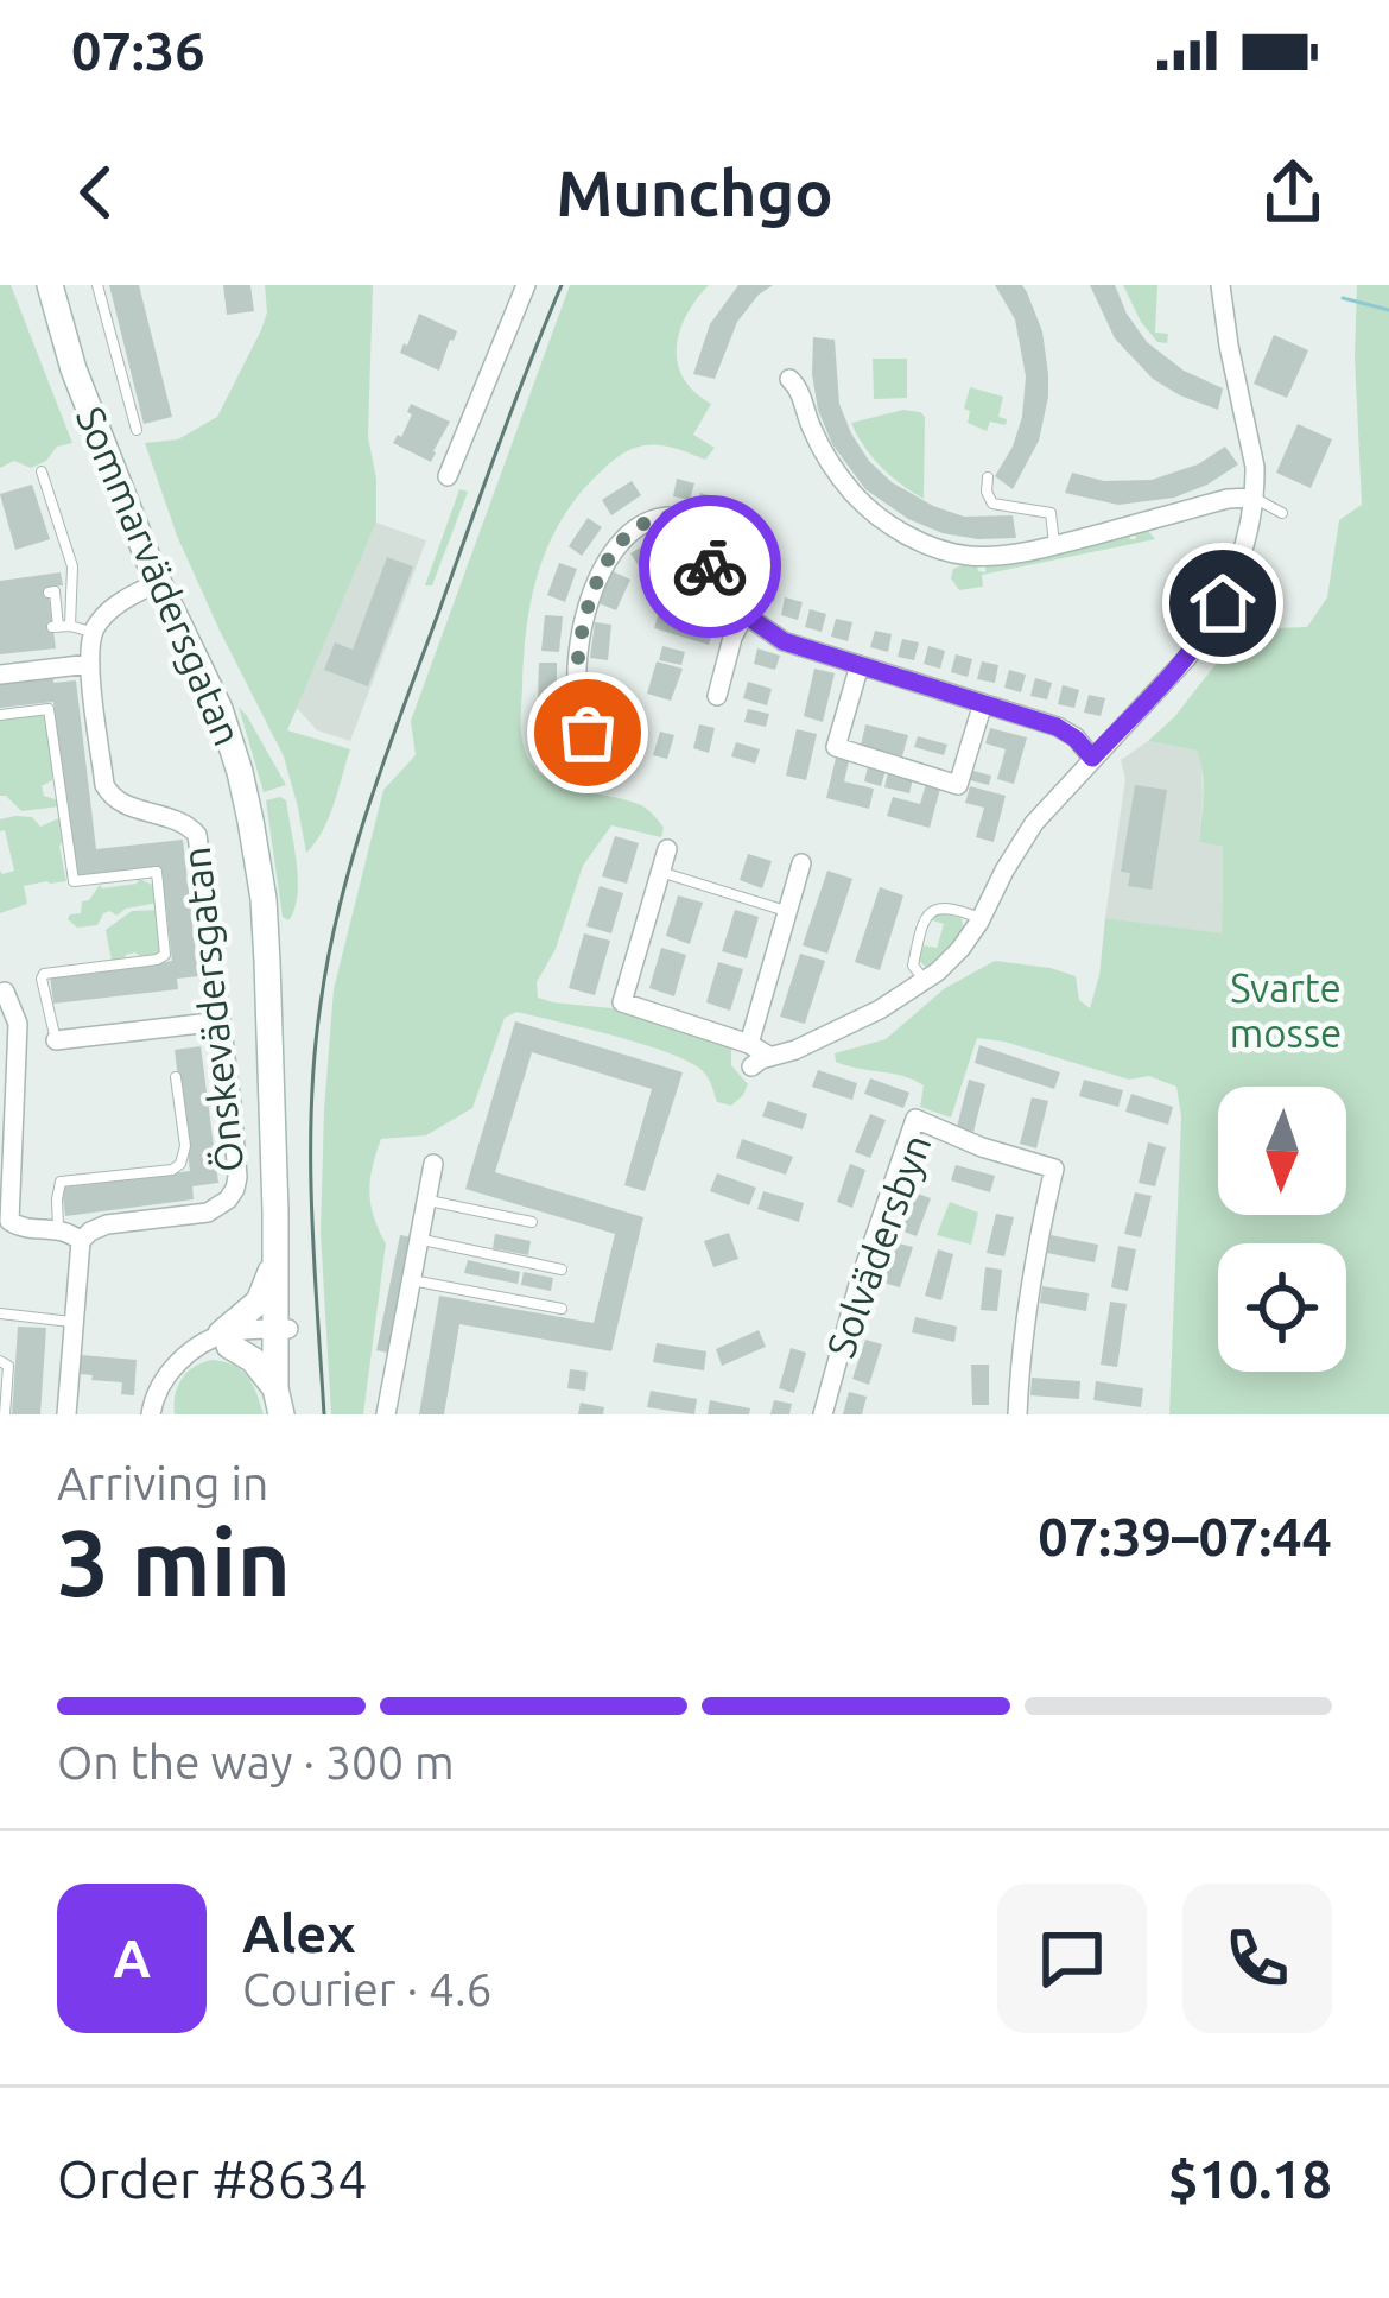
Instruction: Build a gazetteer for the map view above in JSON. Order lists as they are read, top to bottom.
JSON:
{
  "streets": {
    "street": ["Sommarvädersgatan", "Önskevädersgatan", "Solvädersbyn"]
  },
  "parks": ["Svarte mosse"],
  "north": "bottom",
  "page": {
    "status": "07:36",
    "header": "Munchgo",
    "heading": ["3 min", "Arriving in", "07:39–07:44"],
    "panel": [
      "Alex",
      "Courier · 4.6",
      "Order #8634",
      "$10.18"
    ],
    "bar": "On the way · 300 m",
    "round": "A"
  }
}
